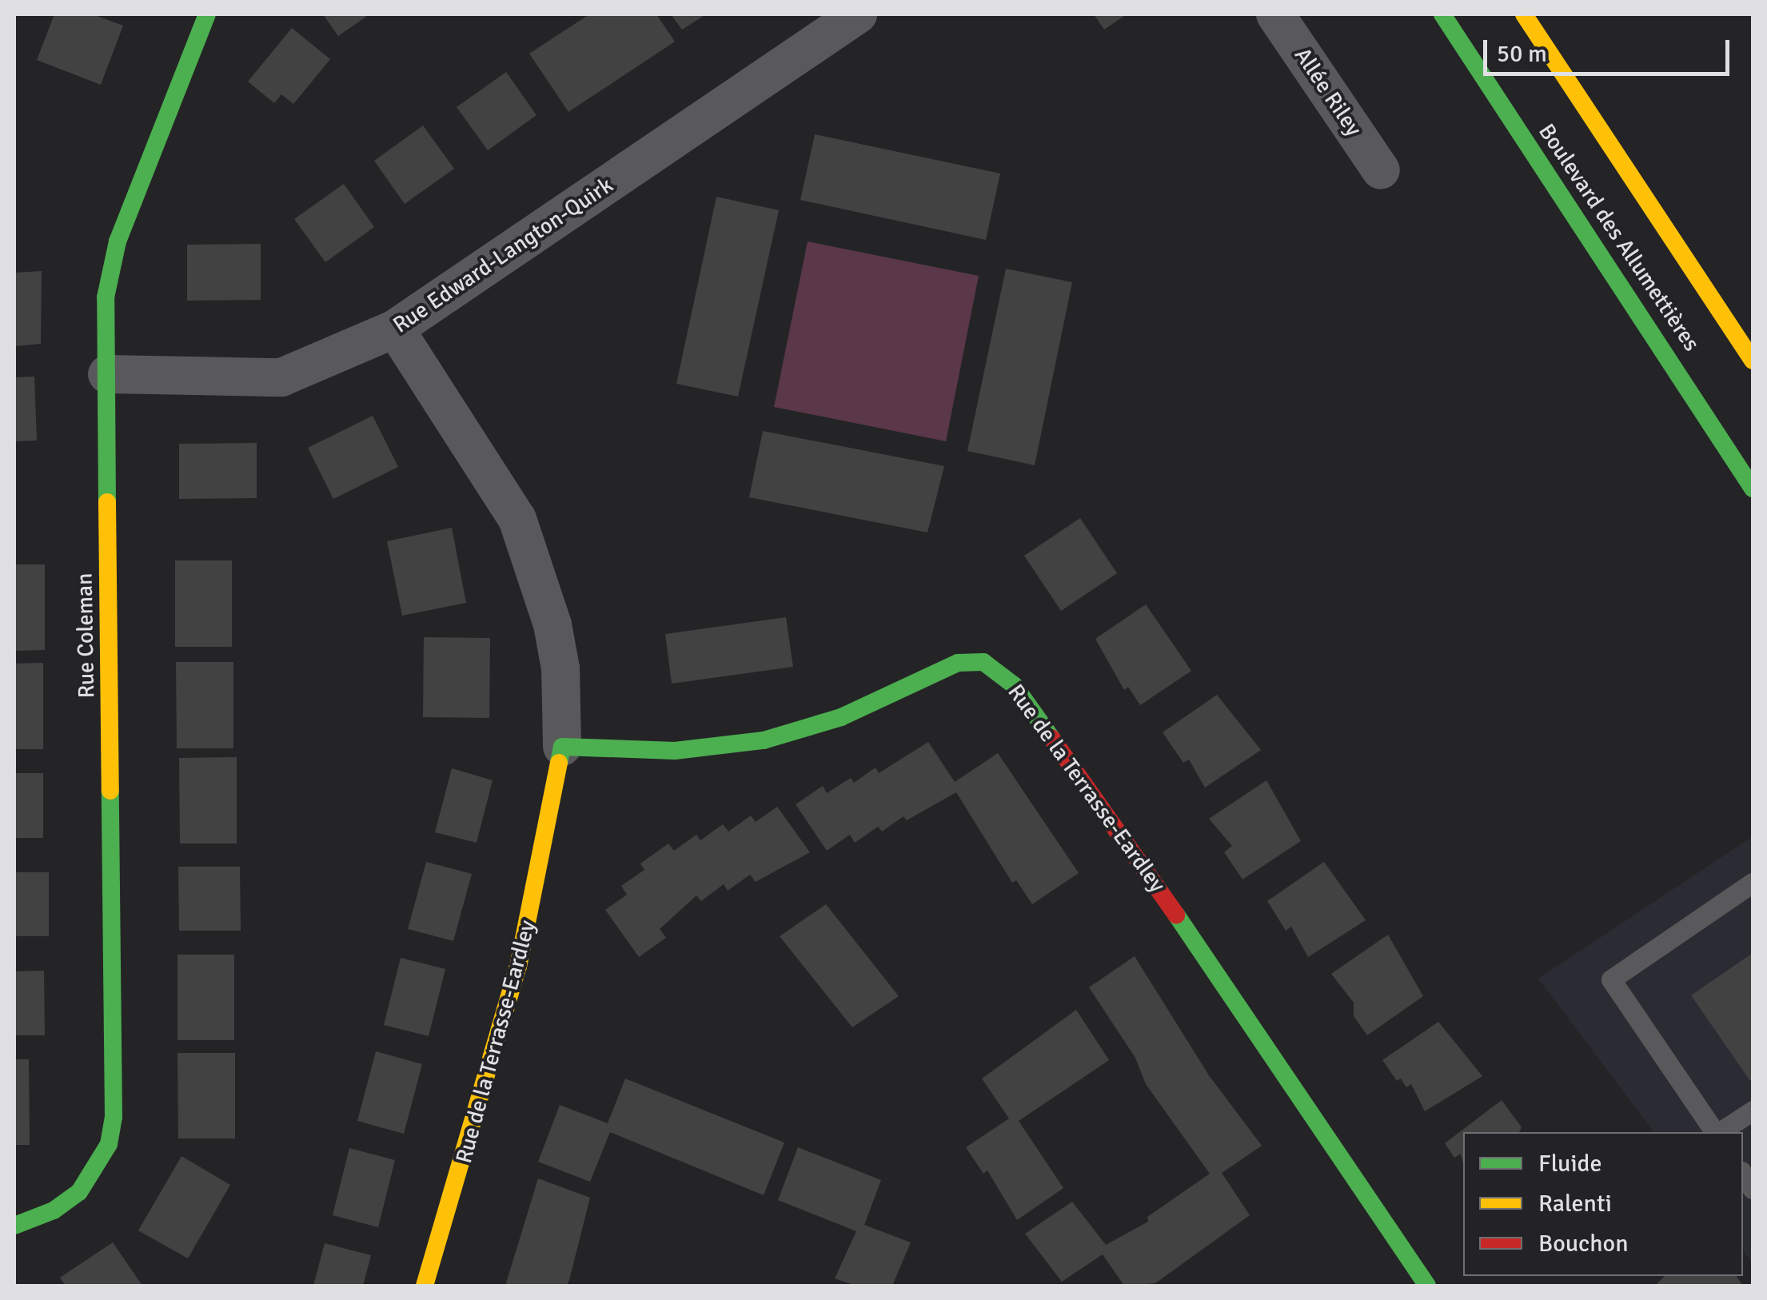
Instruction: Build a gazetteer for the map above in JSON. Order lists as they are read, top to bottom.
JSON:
{
  "streets": {
    "main road": ["Boulevard des Allumettières", "Rue Coleman", "Rue de la Terrasse-Eardley"],
    "street": ["Allée Riley", "Rue Edward-Langton-Quirk"]
  },
  "crossings": [
    ["Rue Edward-Langton-Quirk", "Rue Coleman"],
    ["Rue Edward-Langton-Quirk", "Rue de la Terrasse-Eardley"]
  ],
  "legend": ["Fluide", "Ralenti", "Bouchon"],
  "scale_bar": "50 m"
}
